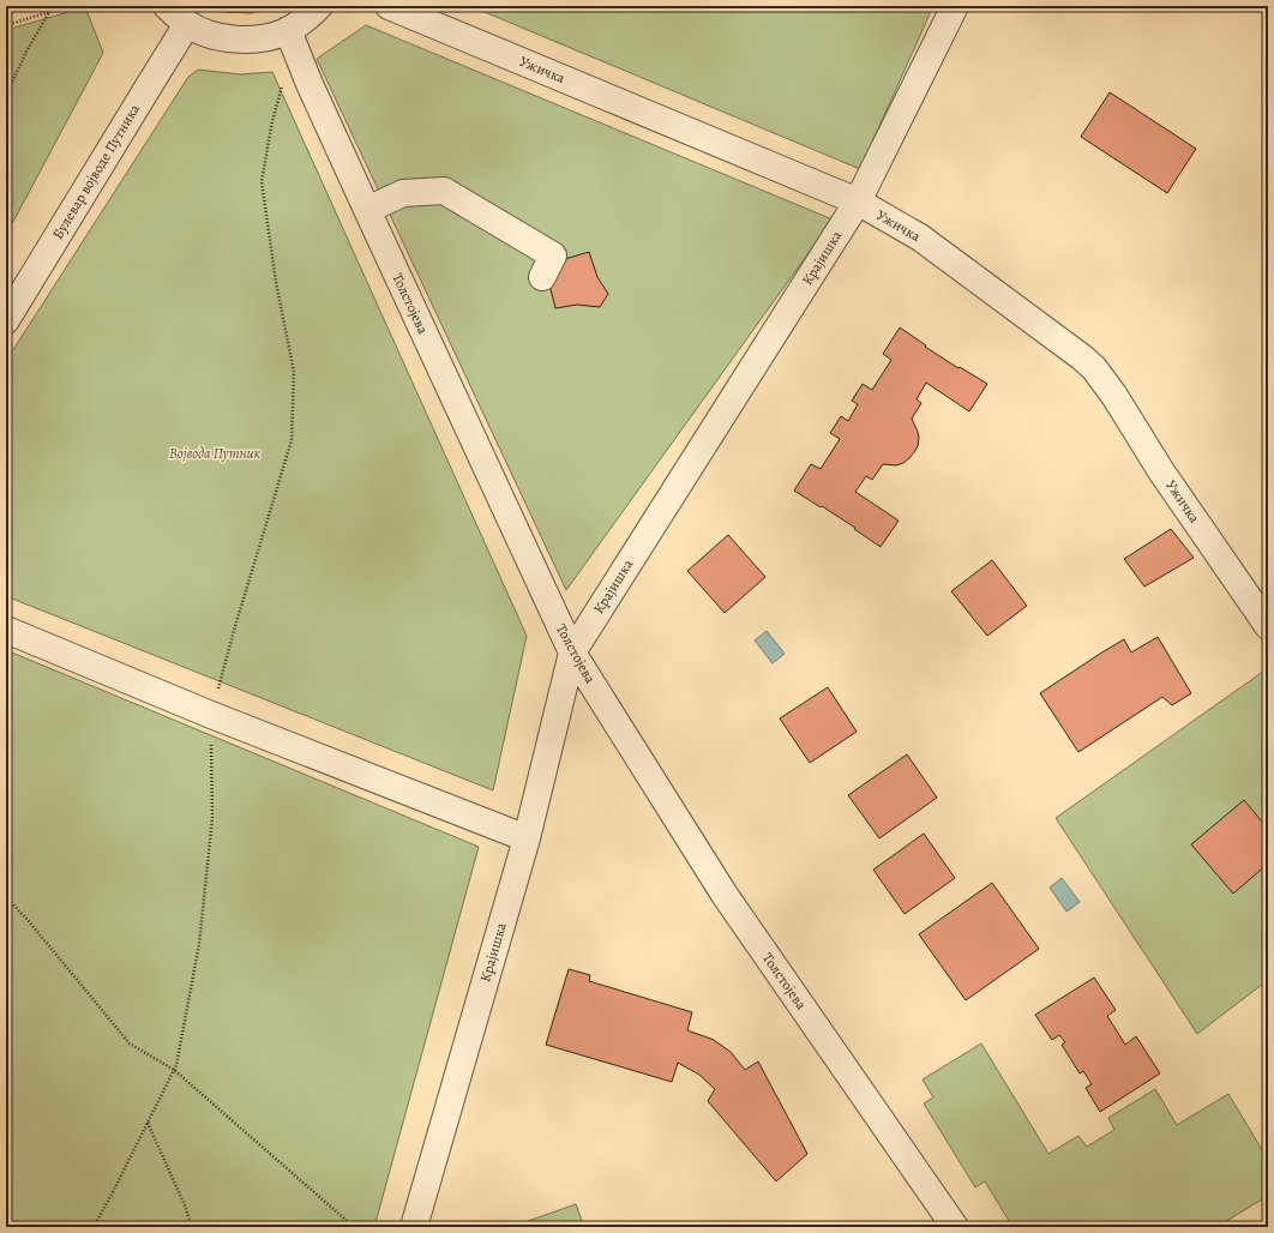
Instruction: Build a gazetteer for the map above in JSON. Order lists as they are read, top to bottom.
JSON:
{
  "streets": {
    "street": [
      "Ужичка",
      "Булевар војводе Путника",
      "Крајишка",
      "Толстојева"
    ]
  },
  "crossings": [
    ["Ужичка", "Крајишка"],
    ["Крајишка", "Толстојева"]
  ],
  "parks": ["Војвода Путник"]
}
